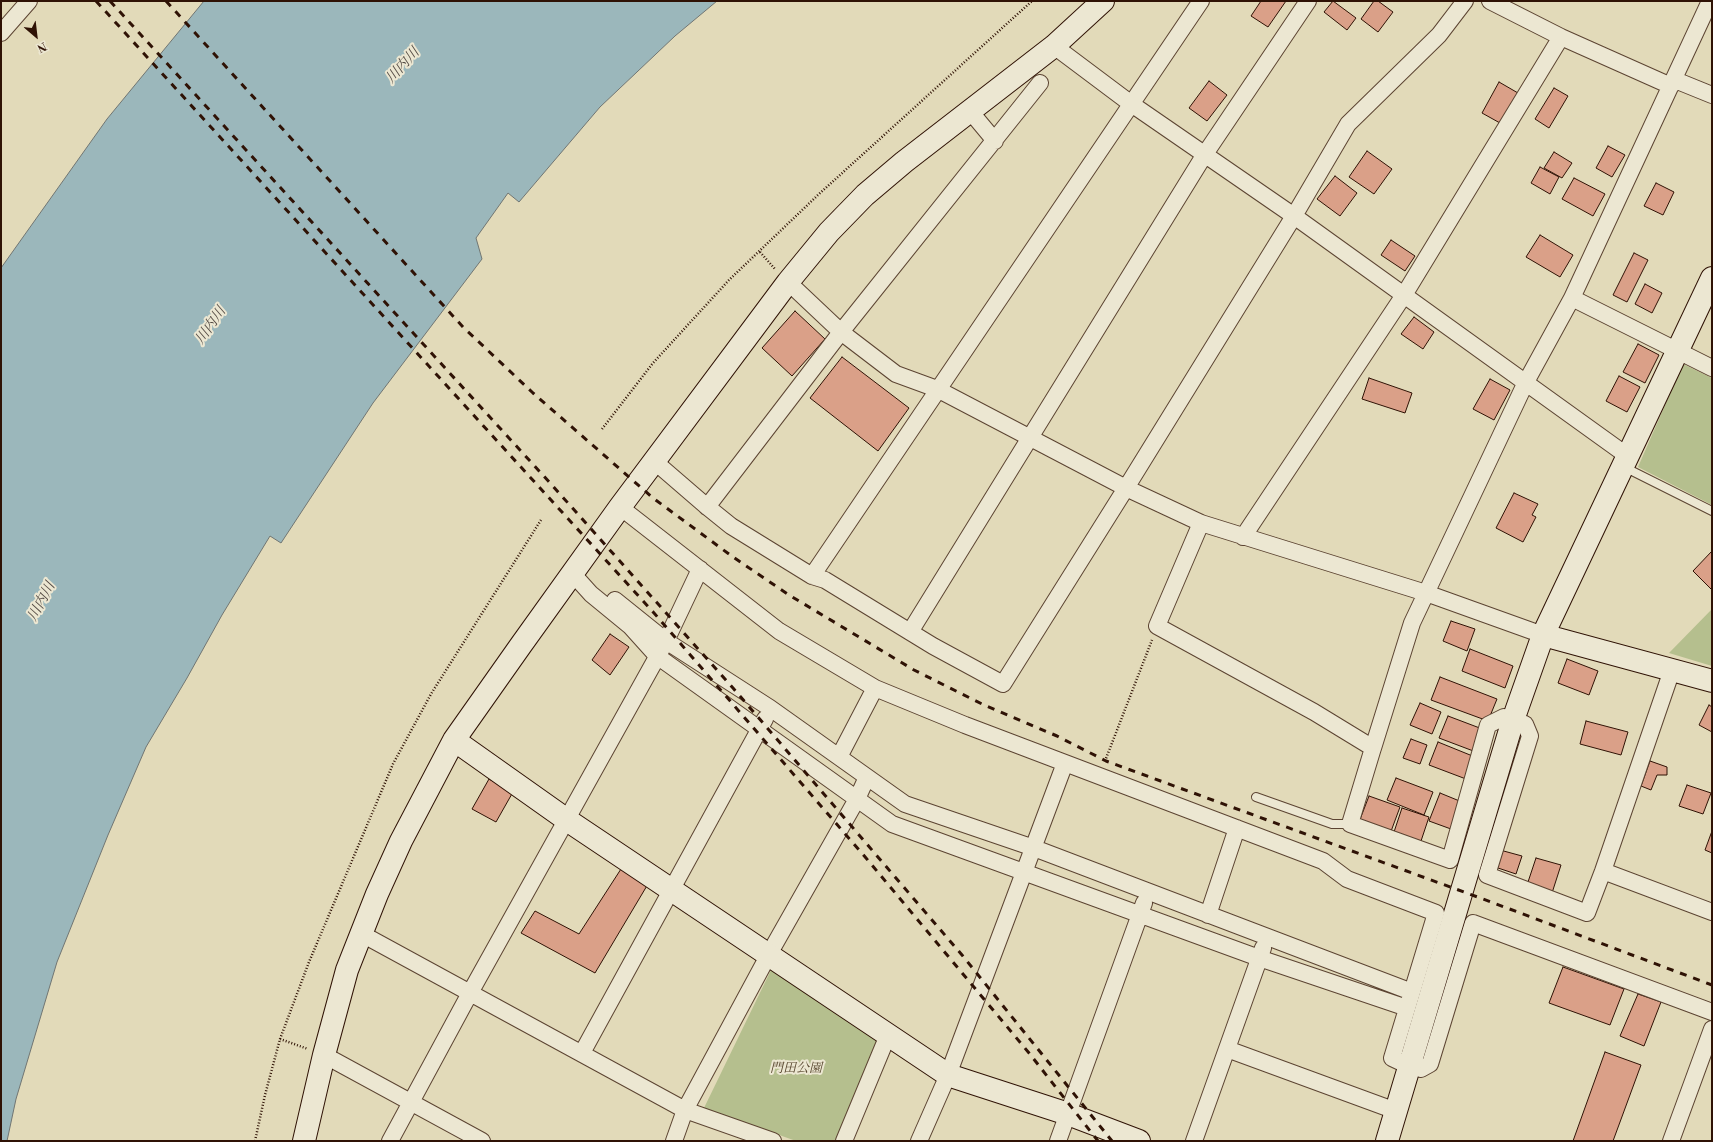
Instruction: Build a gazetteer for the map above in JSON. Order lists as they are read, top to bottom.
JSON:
{
  "water": ["川内川"],
  "parks": ["門田公園"],
  "north": "bottom right"
}
